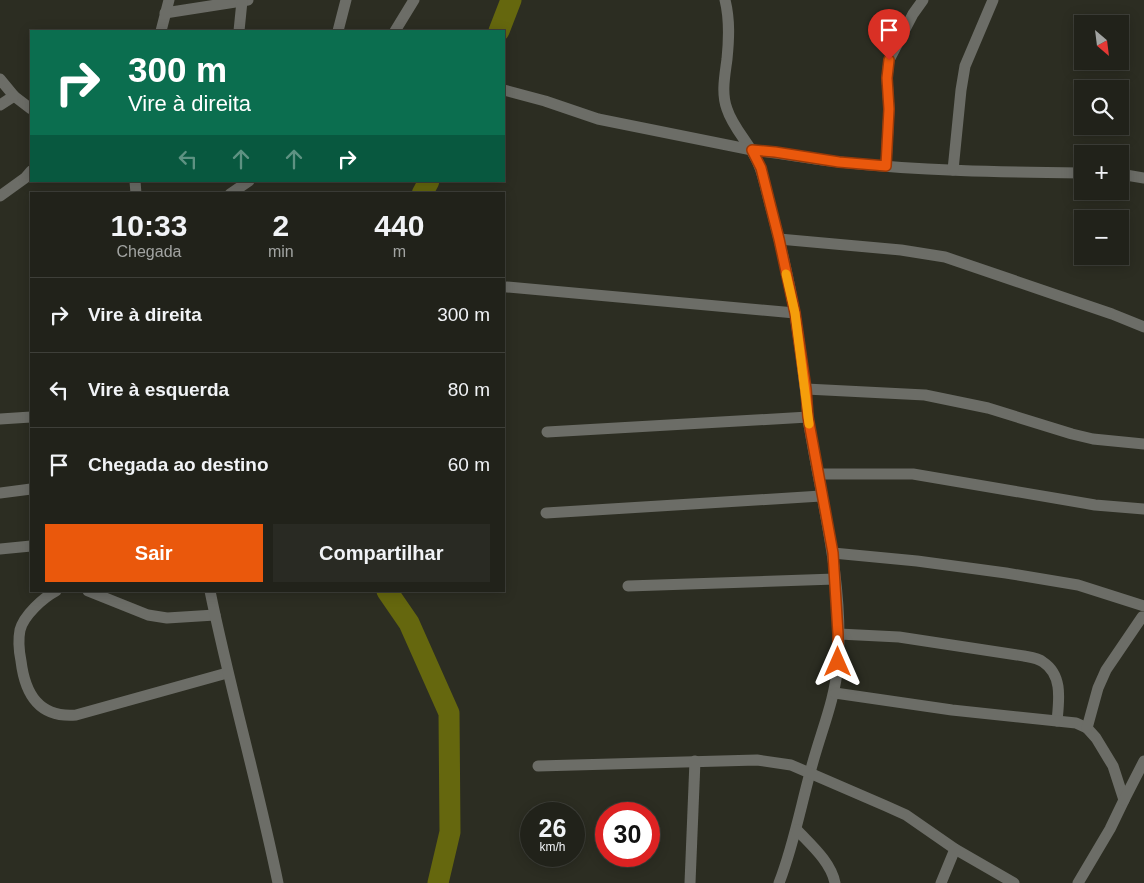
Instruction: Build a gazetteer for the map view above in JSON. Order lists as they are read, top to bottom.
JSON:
{
  "north": "bottom right",
  "page": {
    "map_buttons": ["+", "−"],
    "turn": ["300 m", "Vire à direita"],
    "eta": [
      "10:33",
      "Chegada",
      "2",
      "min",
      "440",
      "m"
    ],
    "list": [
      {
        "name": "Vire à direita",
        "value": "300 m"
      },
      {
        "name": "Vire à esquerda",
        "value": "80 m"
      },
      {
        "name": "Chegada ao destino",
        "value": "60 m"
      }
    ],
    "buttons": ["Sair", "Compartilhar"],
    "speed": "26 km/h",
    "limit": "30"
  }
}
